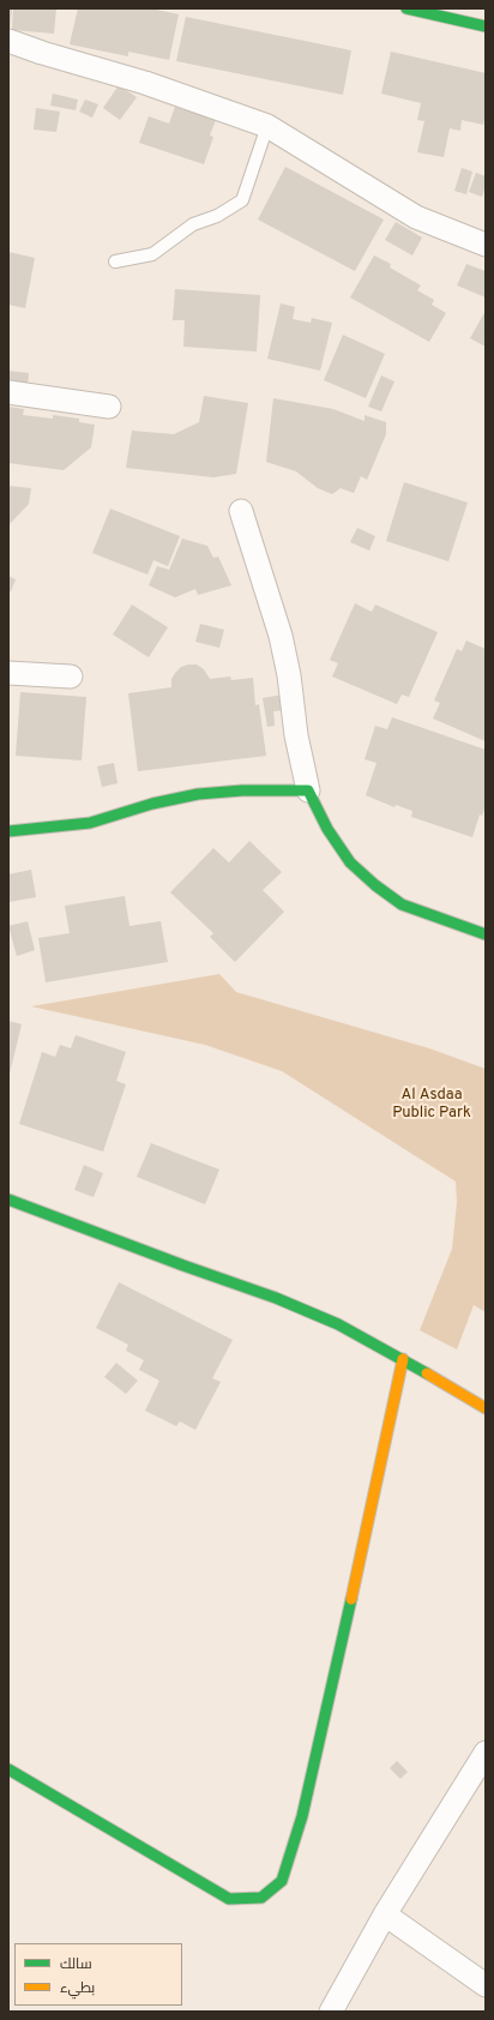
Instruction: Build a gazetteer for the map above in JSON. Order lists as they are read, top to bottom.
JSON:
{
  "parks": ["Al Asdaa Public Park"],
  "legend": ["سالك", "بطيء"]
}
